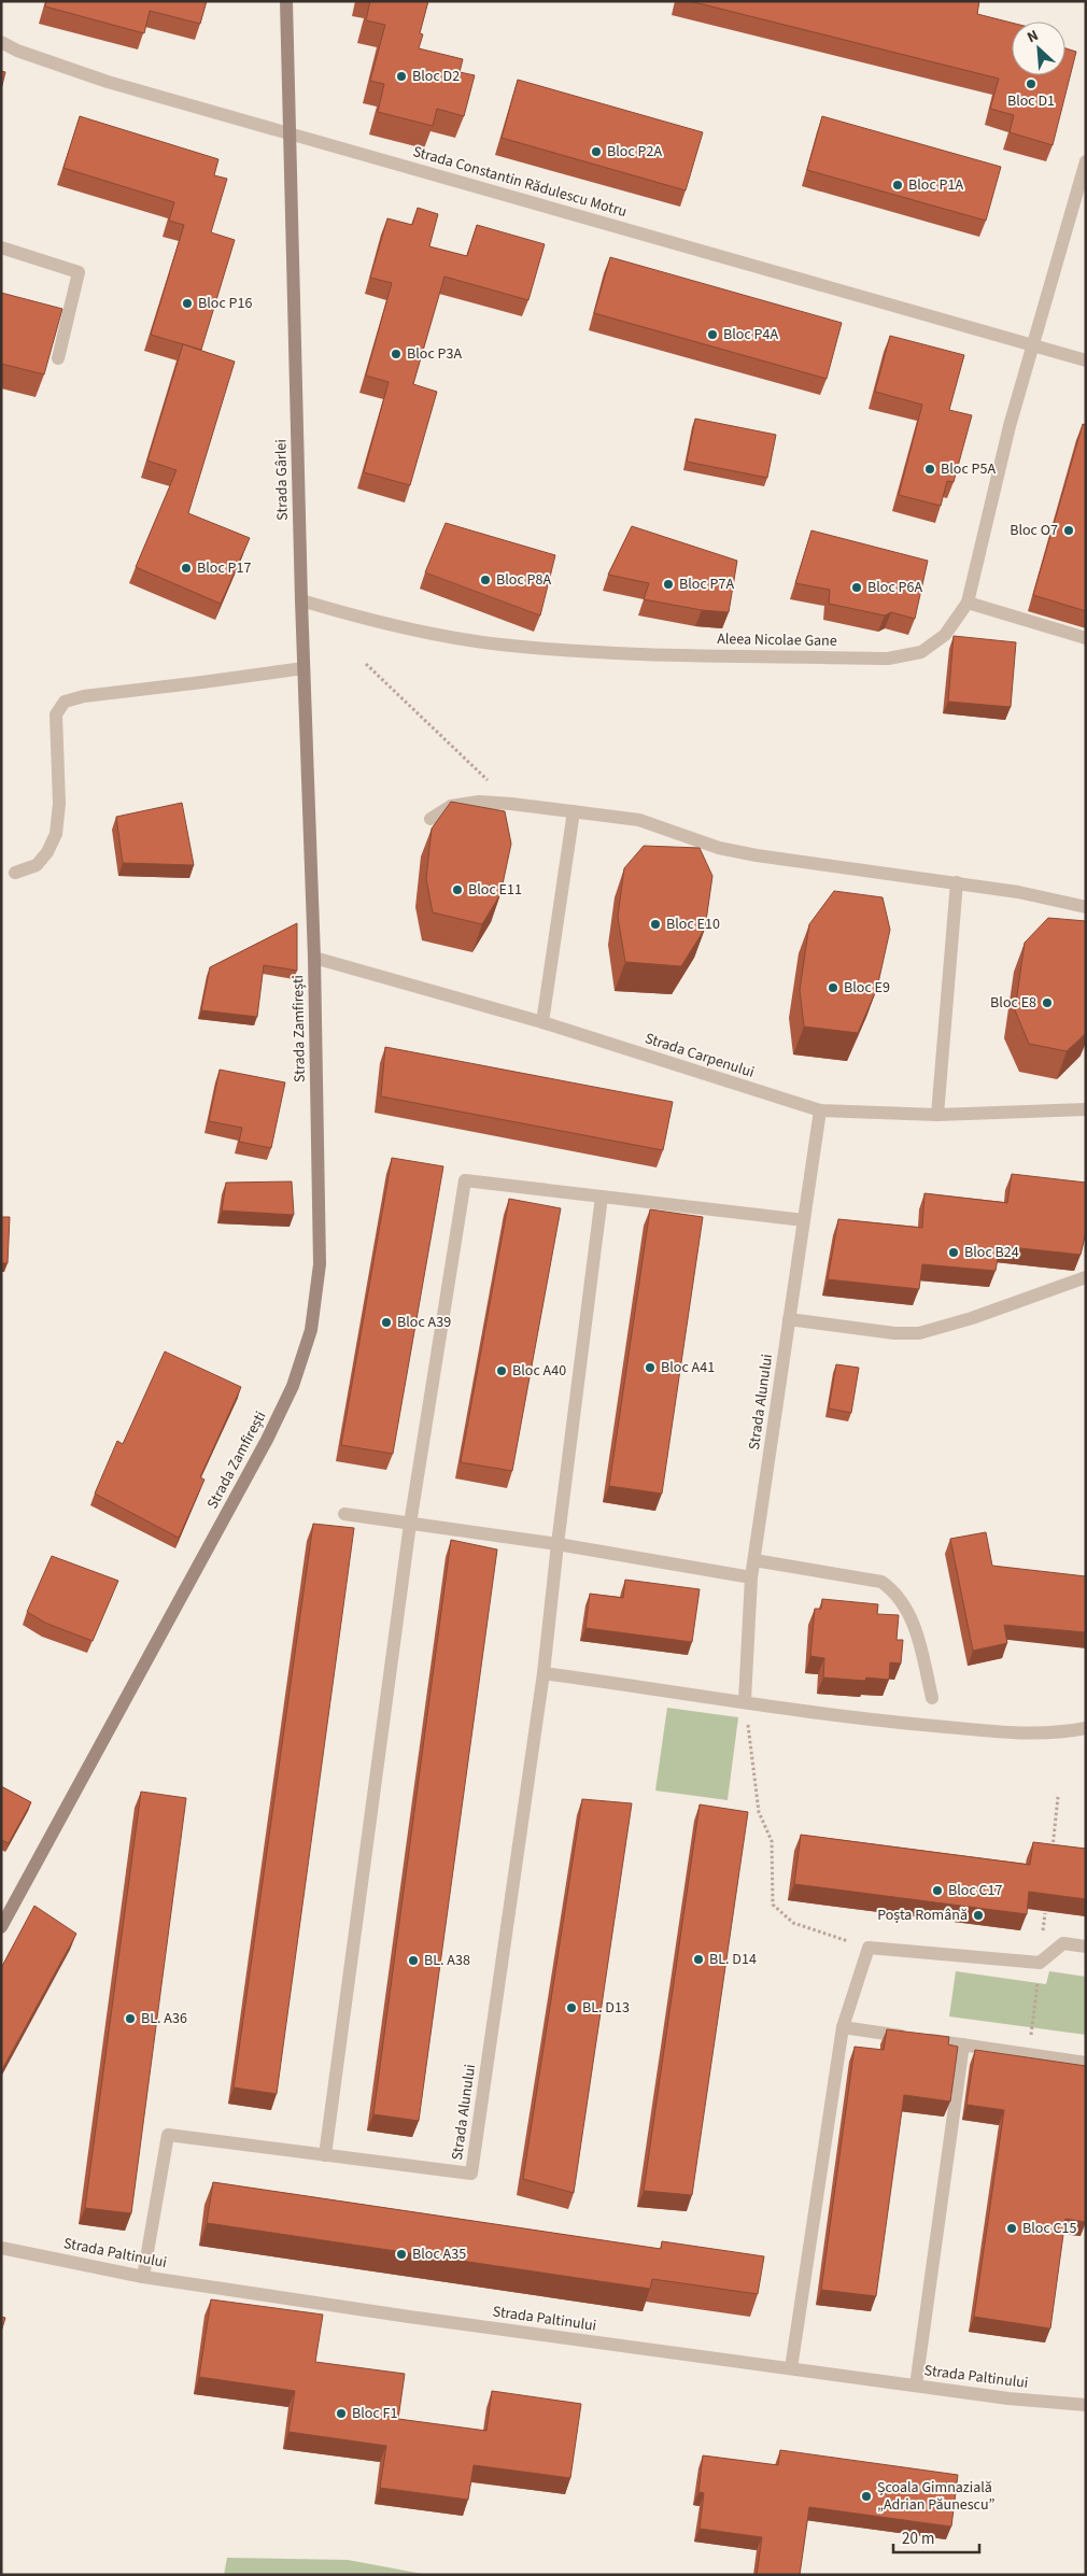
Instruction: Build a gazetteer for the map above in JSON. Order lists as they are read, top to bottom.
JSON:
{
  "streets": {
    "street": [
      "Strada Constantin Rădulescu Motru",
      "Strada Gârlei",
      "Aleea Nicolae Gane",
      "Strada Zamfirești",
      "Strada Carpenului",
      "Strada Alunului",
      "Strada Paltinului"
    ]
  },
  "crossings": [
    ["Strada Constantin Rădulescu Motru", "Strada Gârlei"],
    ["Strada Constantin Rădulescu Motru", "Aleea Nicolae Gane"],
    ["Strada Gârlei", "Aleea Nicolae Gane"],
    ["Strada Gârlei", "Strada Zamfirești"],
    ["Strada Gârlei", "Strada Carpenului"],
    ["Strada Zamfirești", "Strada Carpenului"],
    ["Strada Carpenului", "Strada Alunului"],
    ["Strada Alunului", "Strada Paltinului"]
  ],
  "places": [
    "Bloc D2",
    "Bloc D1",
    "Bloc P2A",
    "Bloc P1A",
    "Bloc P16",
    "Bloc P4A",
    "Bloc P3A",
    "Bloc P5A",
    "Bloc O7",
    "Bloc P17",
    "Bloc P8A",
    "Bloc P7A",
    "Bloc P6A",
    "Bloc E11",
    "Bloc E10",
    "Bloc E9",
    "Bloc E8",
    "Bloc B24",
    "Bloc A39",
    "Bloc A41",
    "Bloc A40",
    "Bloc C17",
    "Poșta Română",
    "BL. D14",
    "BL. A38",
    "BL. D13",
    "BL. A36",
    "Bloc C15",
    "Bloc A35",
    "Bloc F1",
    "Școala Gimnazială „Adrian Păunescu”"
  ],
  "scale_bar": "20 m",
  "north": "top left"
}
